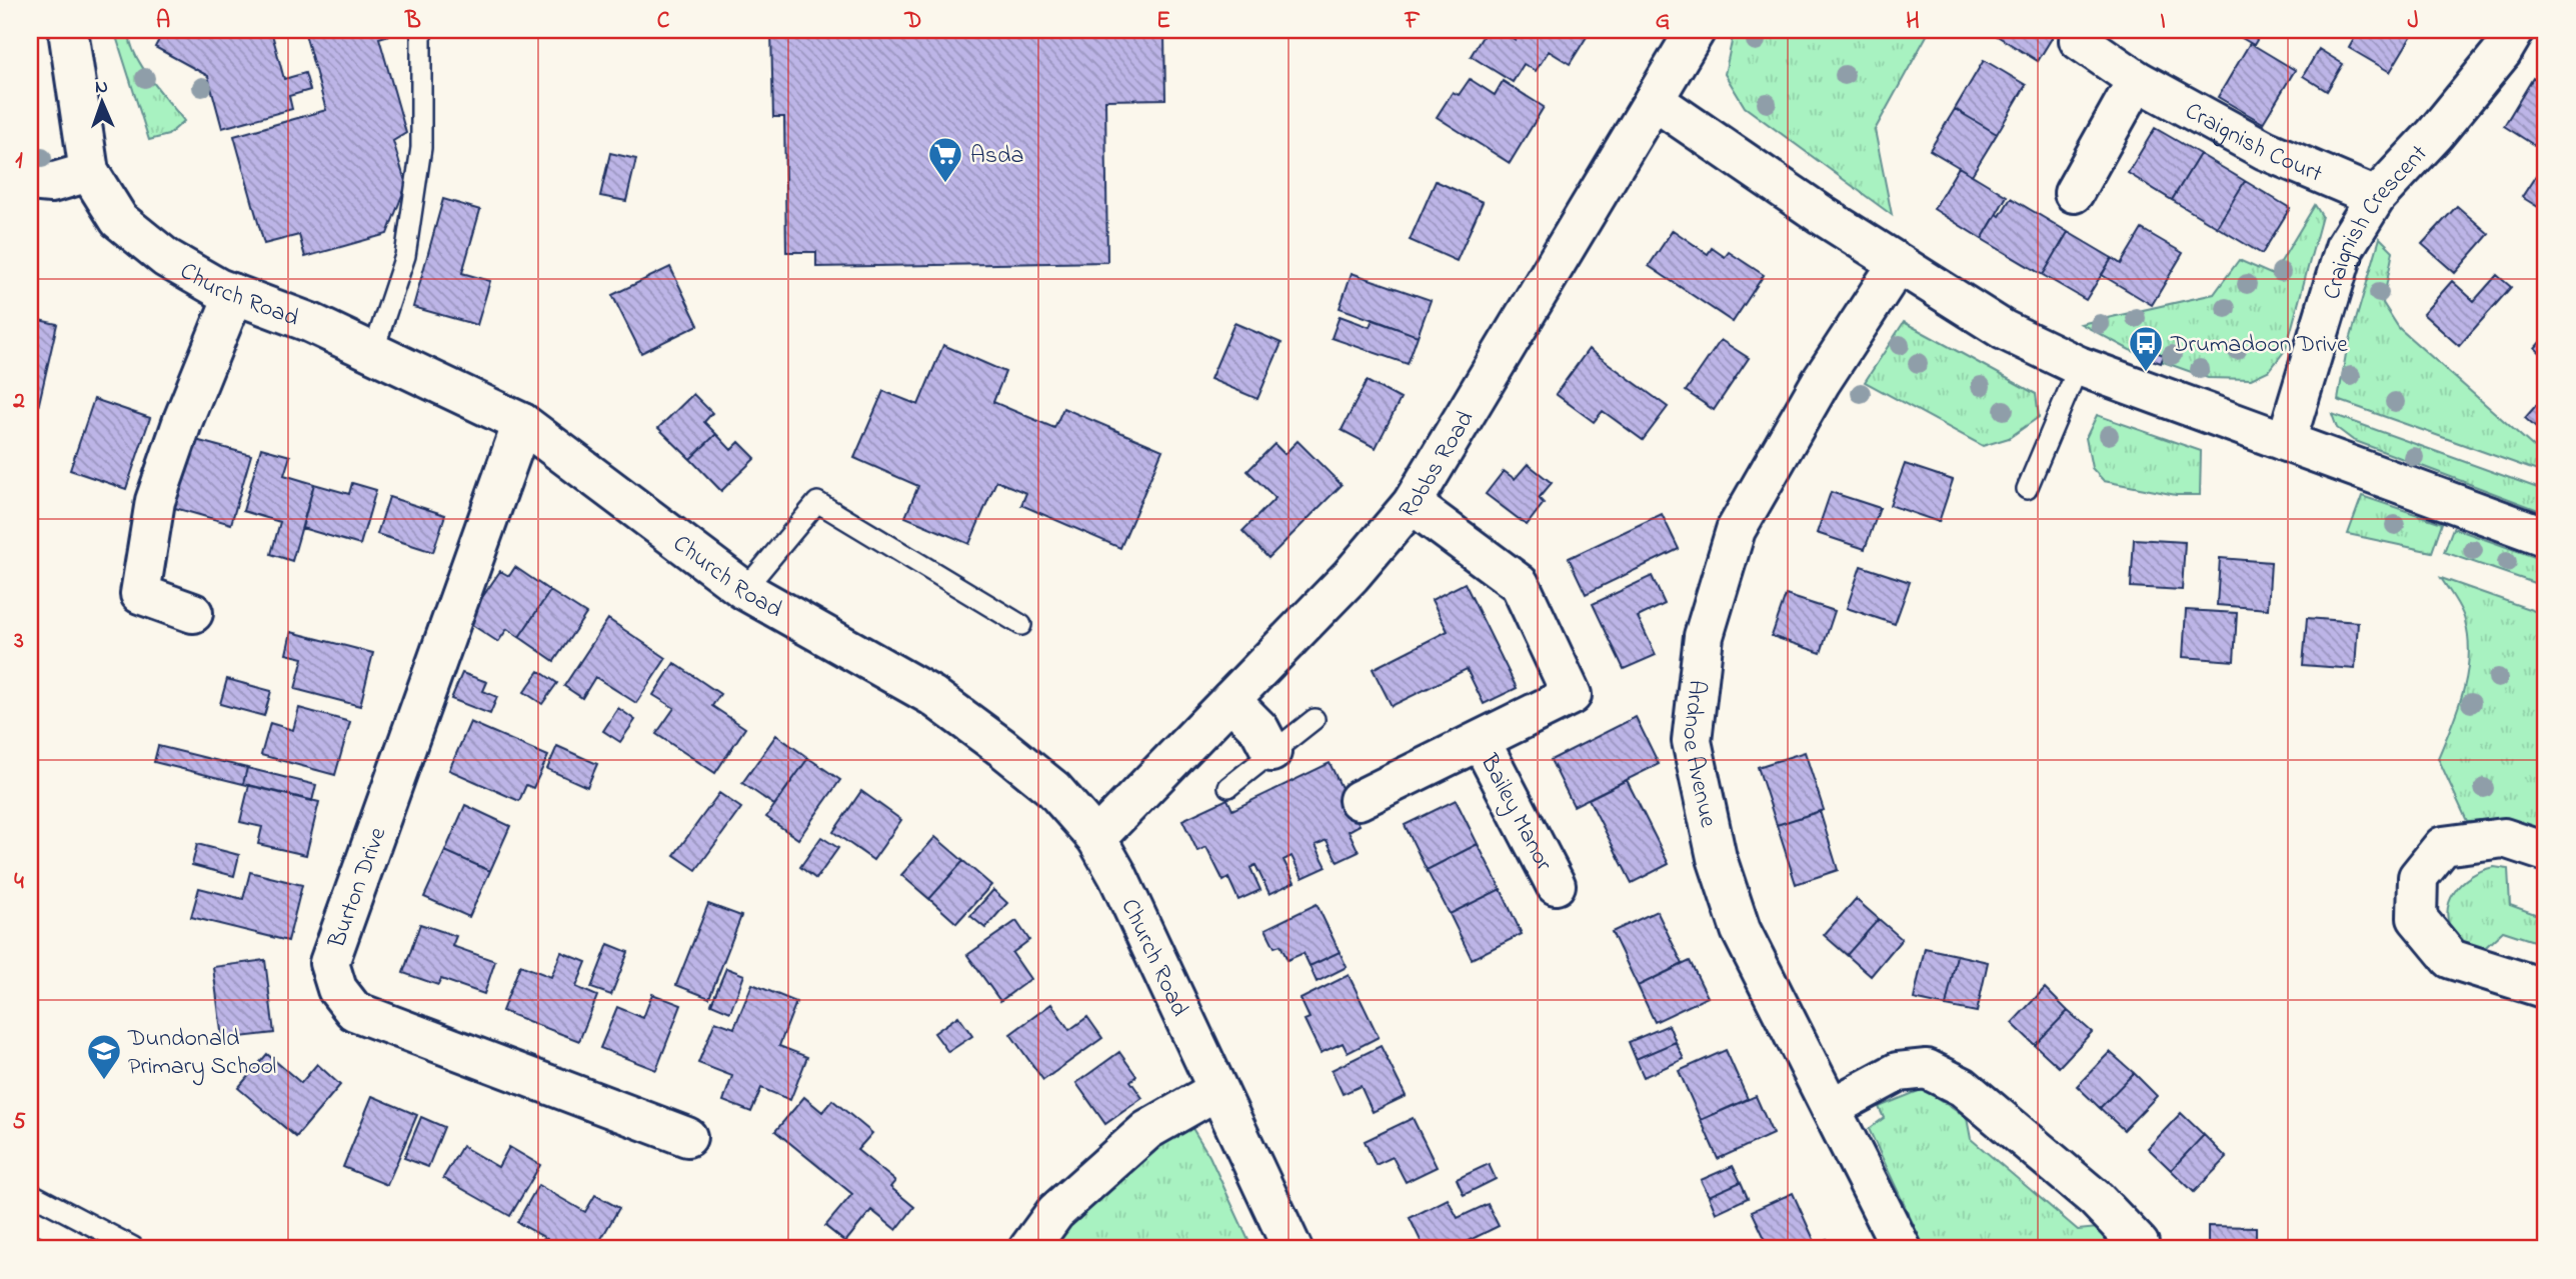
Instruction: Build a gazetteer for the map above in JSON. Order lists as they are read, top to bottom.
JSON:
{
  "streets": {
    "street": [
      "Craignish Court",
      "Craignish Crescent",
      "Church Road",
      "Robbs Road",
      "Ardnoe Avenue",
      "Bailey Manor",
      "Burton Drive"
    ]
  },
  "crossings": [
    ["Craignish Court", "Craignish Crescent"],
    ["Church Road", "Robbs Road"],
    ["Church Road", "Burton Drive"],
    ["Robbs Road", "Bailey Manor"]
  ],
  "places": {
    "supermarket": ["Asda"],
    "bus stop": ["Drumadoon Drive"],
    "school or university": ["Dundonald Primary School"]
  },
  "north": "top",
  "grid": {
    "columns": [
      "A",
      "B",
      "C",
      "D",
      "E",
      "F",
      "G",
      "H",
      "I",
      "J"
    ],
    "rows": [
      "1",
      "2",
      "3",
      "4",
      "5"
    ]
  }
}
